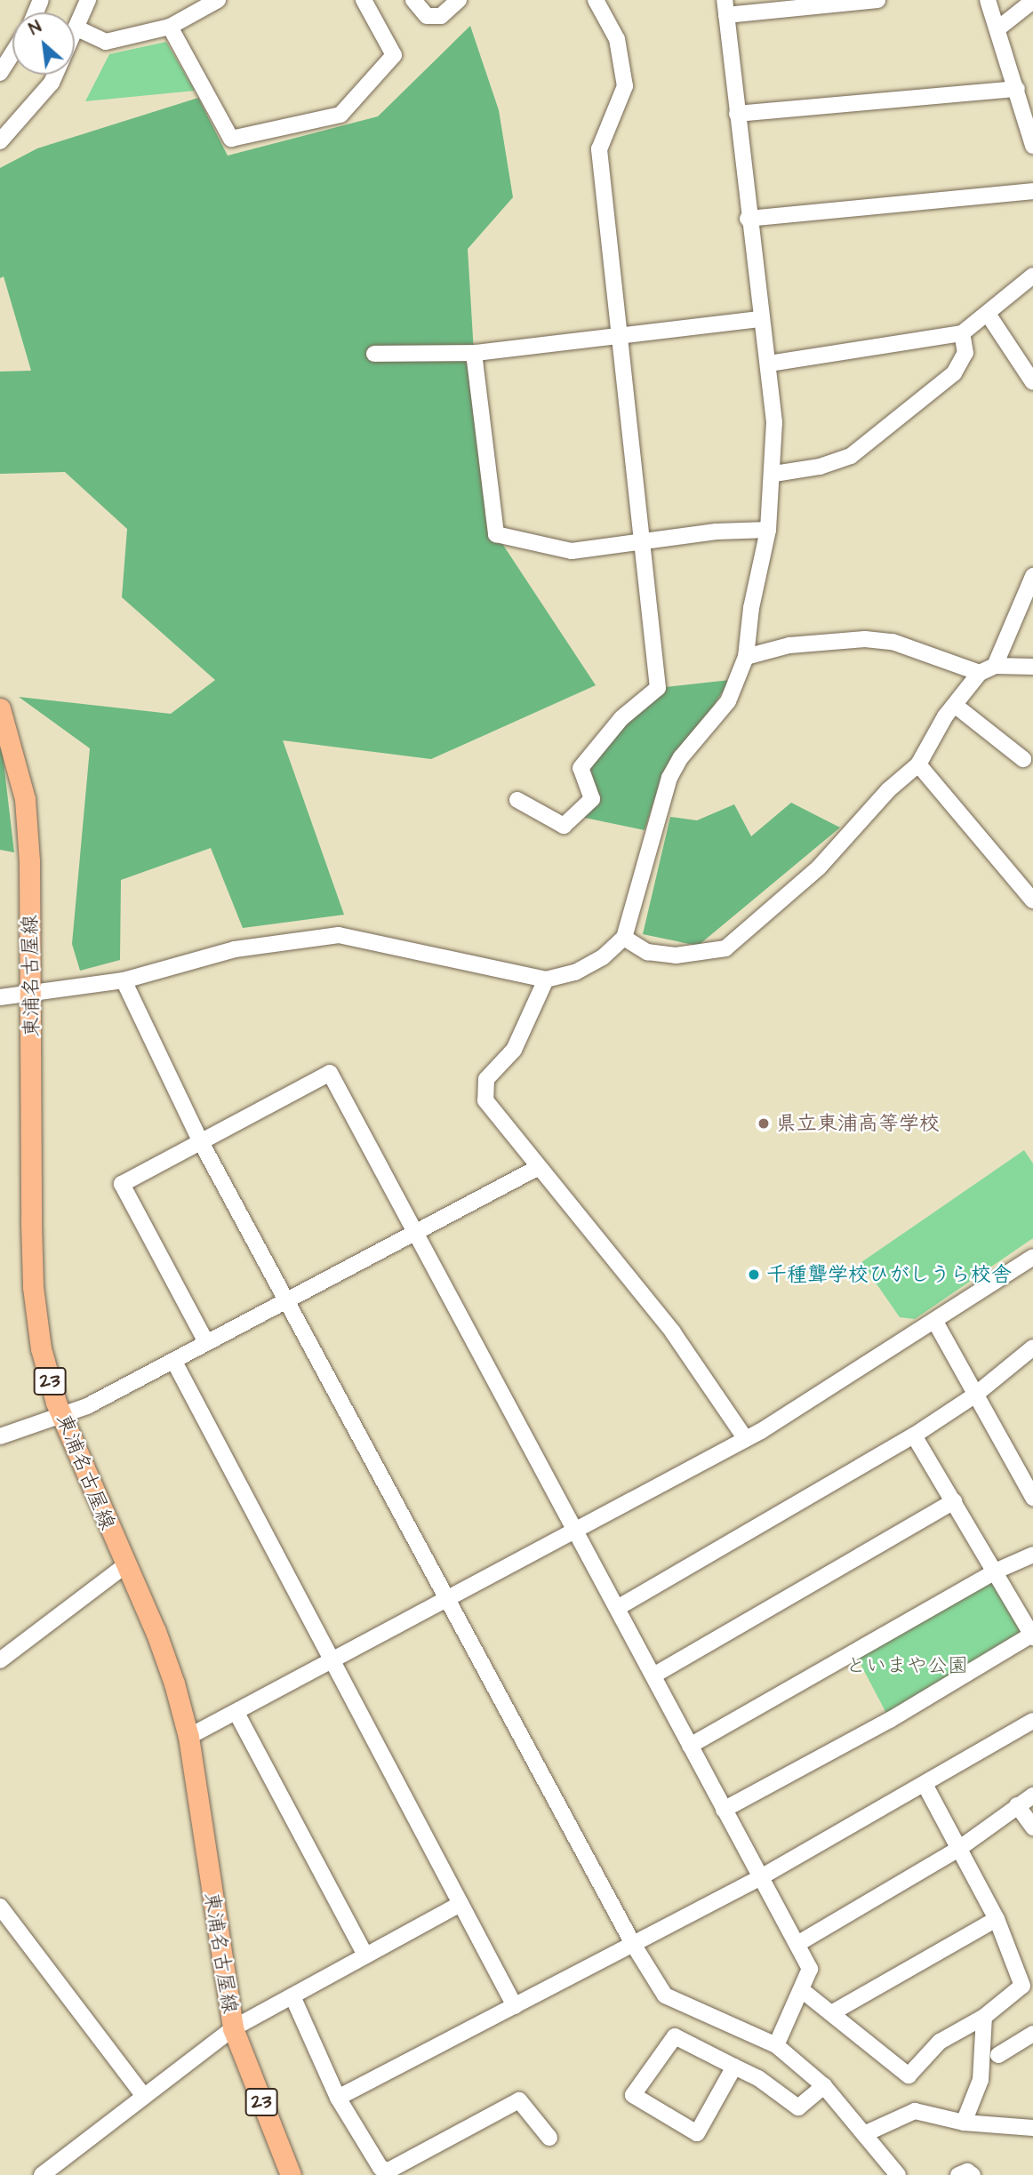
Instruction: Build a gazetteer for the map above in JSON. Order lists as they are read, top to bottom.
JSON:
{
  "streets": {
    "main road": ["東浦名古屋線", "23"]
  },
  "parks": ["といまや公園"],
  "places": ["県立東浦高等学校", "千種聾学校ひがしうら校舎"],
  "north": "top left"
}
